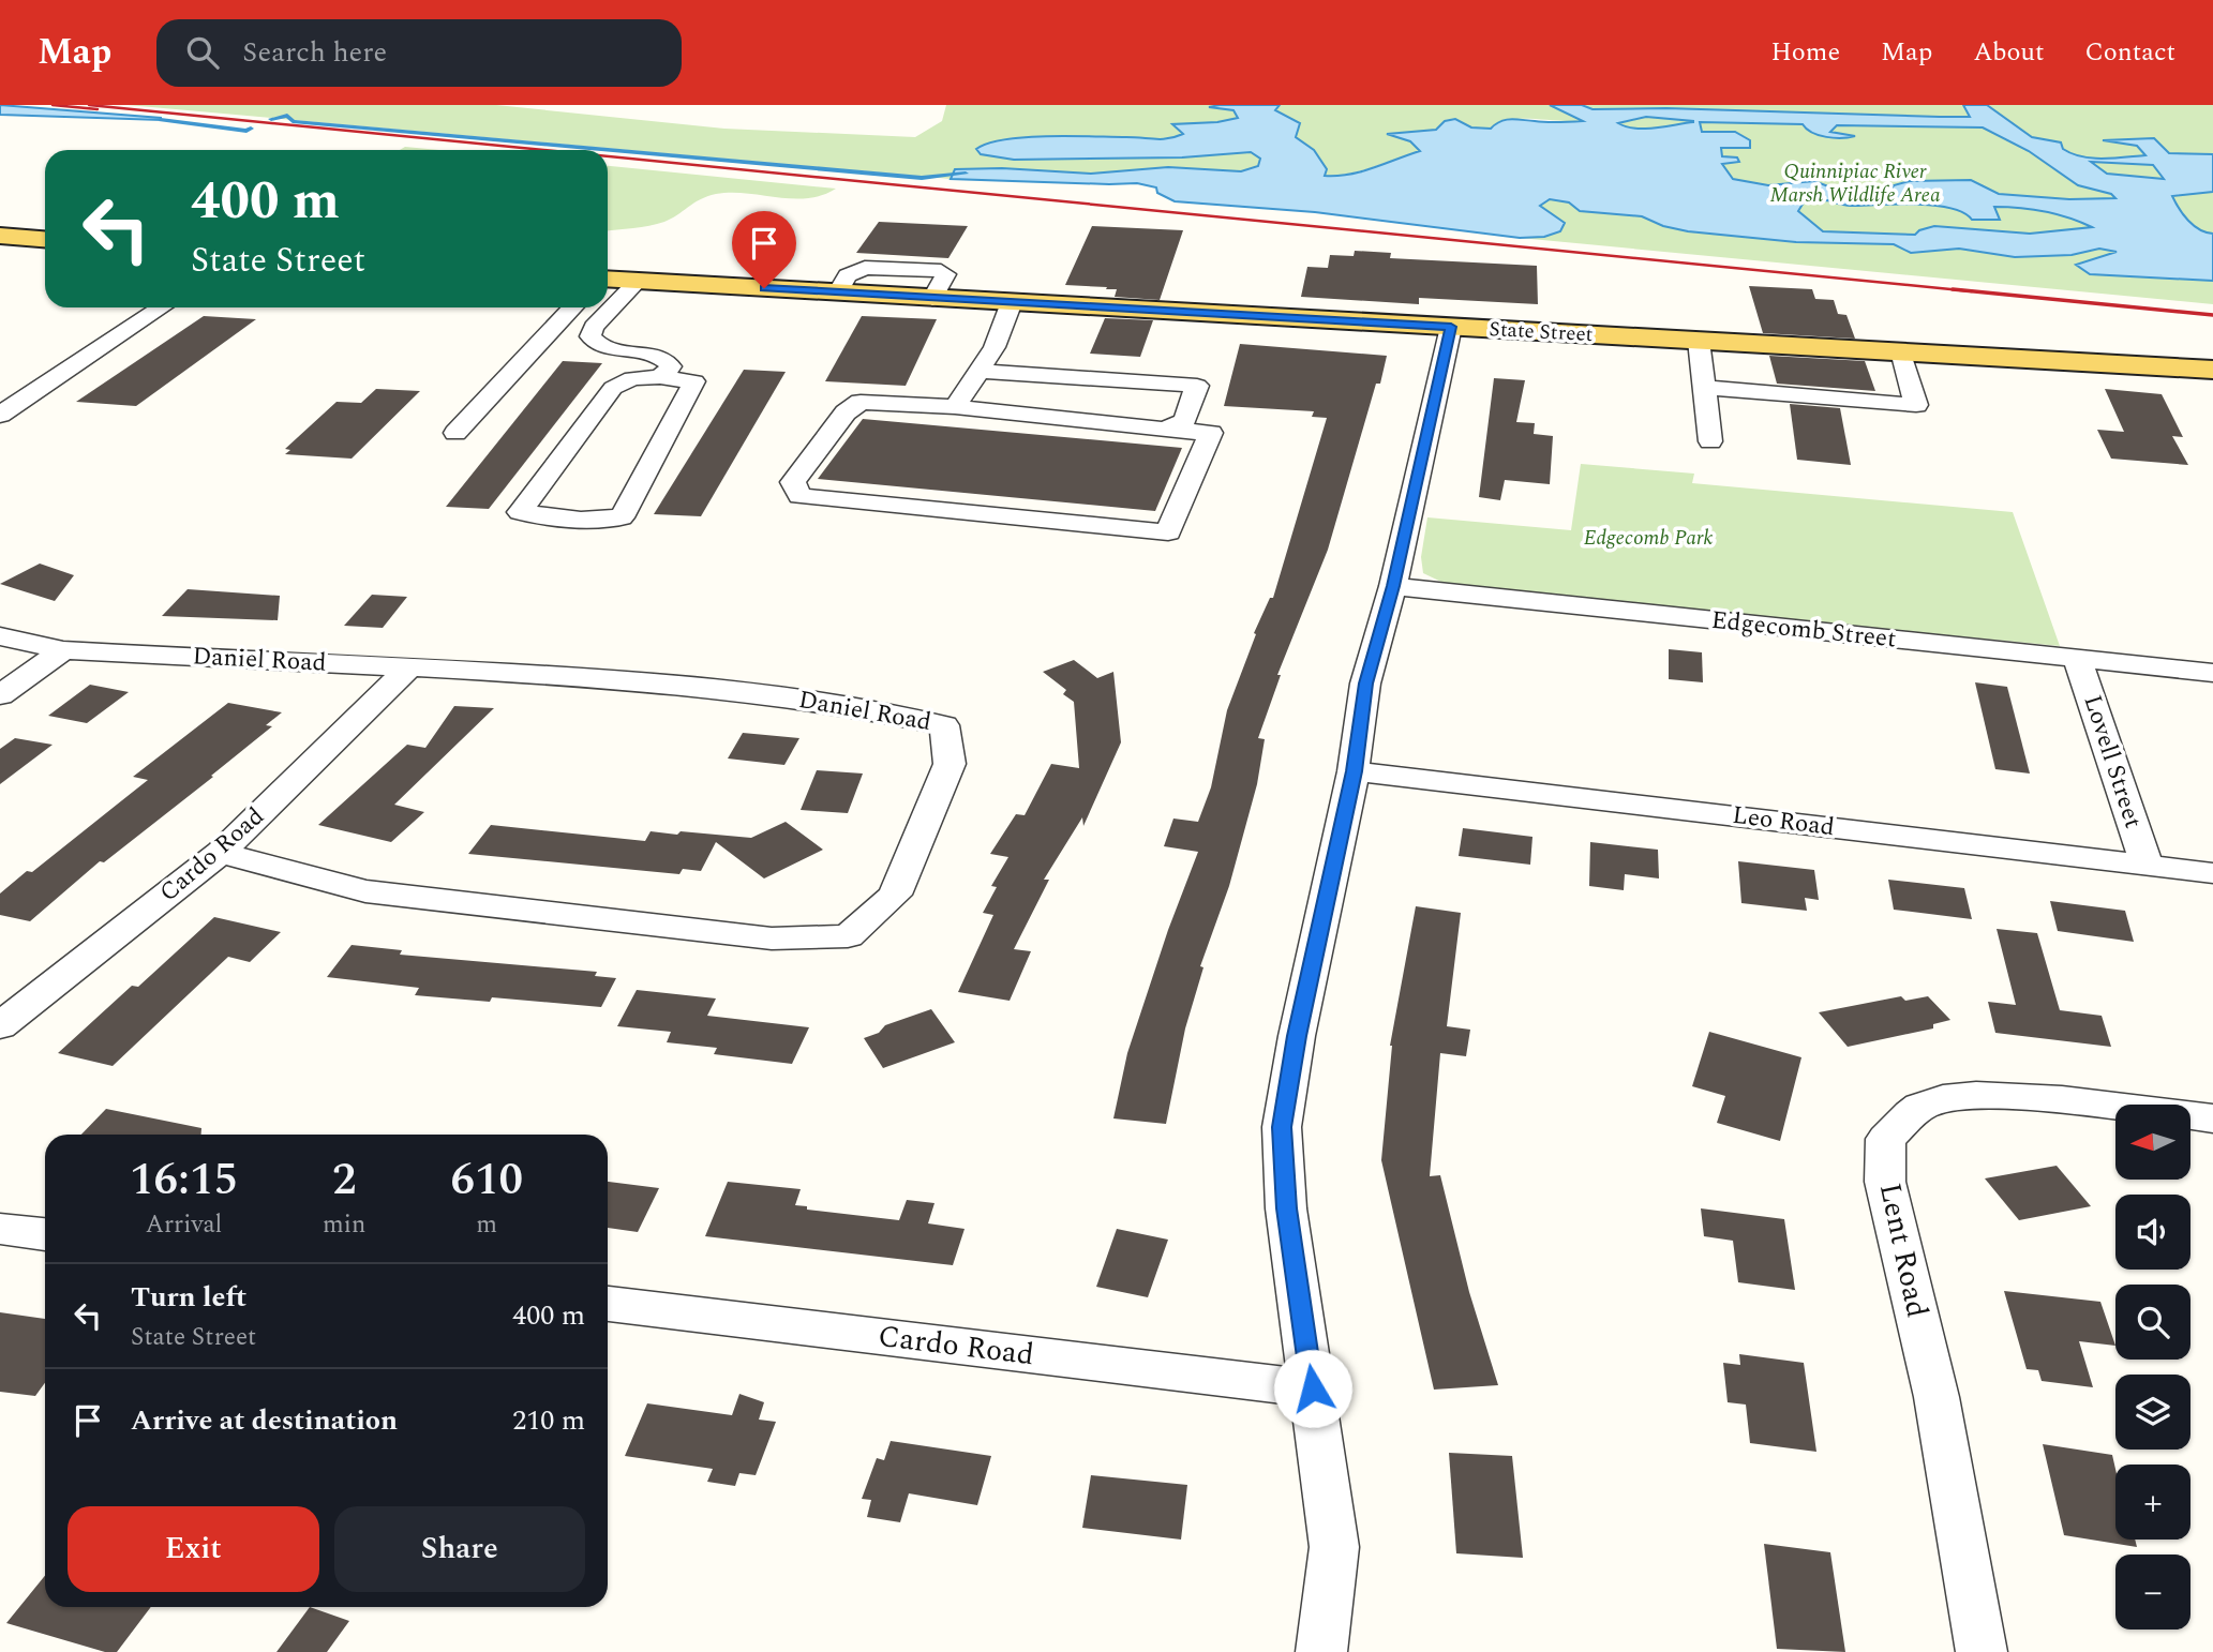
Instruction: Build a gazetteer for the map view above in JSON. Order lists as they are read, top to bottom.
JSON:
{
  "streets": {
    "main road": ["State Street"],
    "street": [
      "Edgecomb Street",
      "Daniel Road",
      "Lovell Street",
      "Leo Road",
      "Cardo Road",
      "Lent Road"
    ]
  },
  "crossings": [
    ["Edgecomb Street", "Lovell Street"],
    ["Daniel Road", "Cardo Road"],
    ["Lovell Street", "Leo Road"]
  ],
  "parks": ["Quinnipiac River Marsh Wildlife Area", "Edgecomb Park"],
  "north": "left",
  "page": {
    "header": "Map",
    "search": "Search here",
    "nav": [
      "Home",
      "Map",
      "About",
      "Contact"
    ],
    "turn": ["400 m", "State Street"],
    "map_buttons": ["+", "−"],
    "eta": [
      "16:15",
      "Arrival",
      "2",
      "min",
      "610",
      "m"
    ],
    "list": [
      {
        "name": "Turn left",
        "note": "State Street",
        "value": "400 m"
      },
      {
        "name": "Arrive at destination",
        "value": "210 m"
      }
    ],
    "buttons": ["Exit", "Share"]
  }
}
